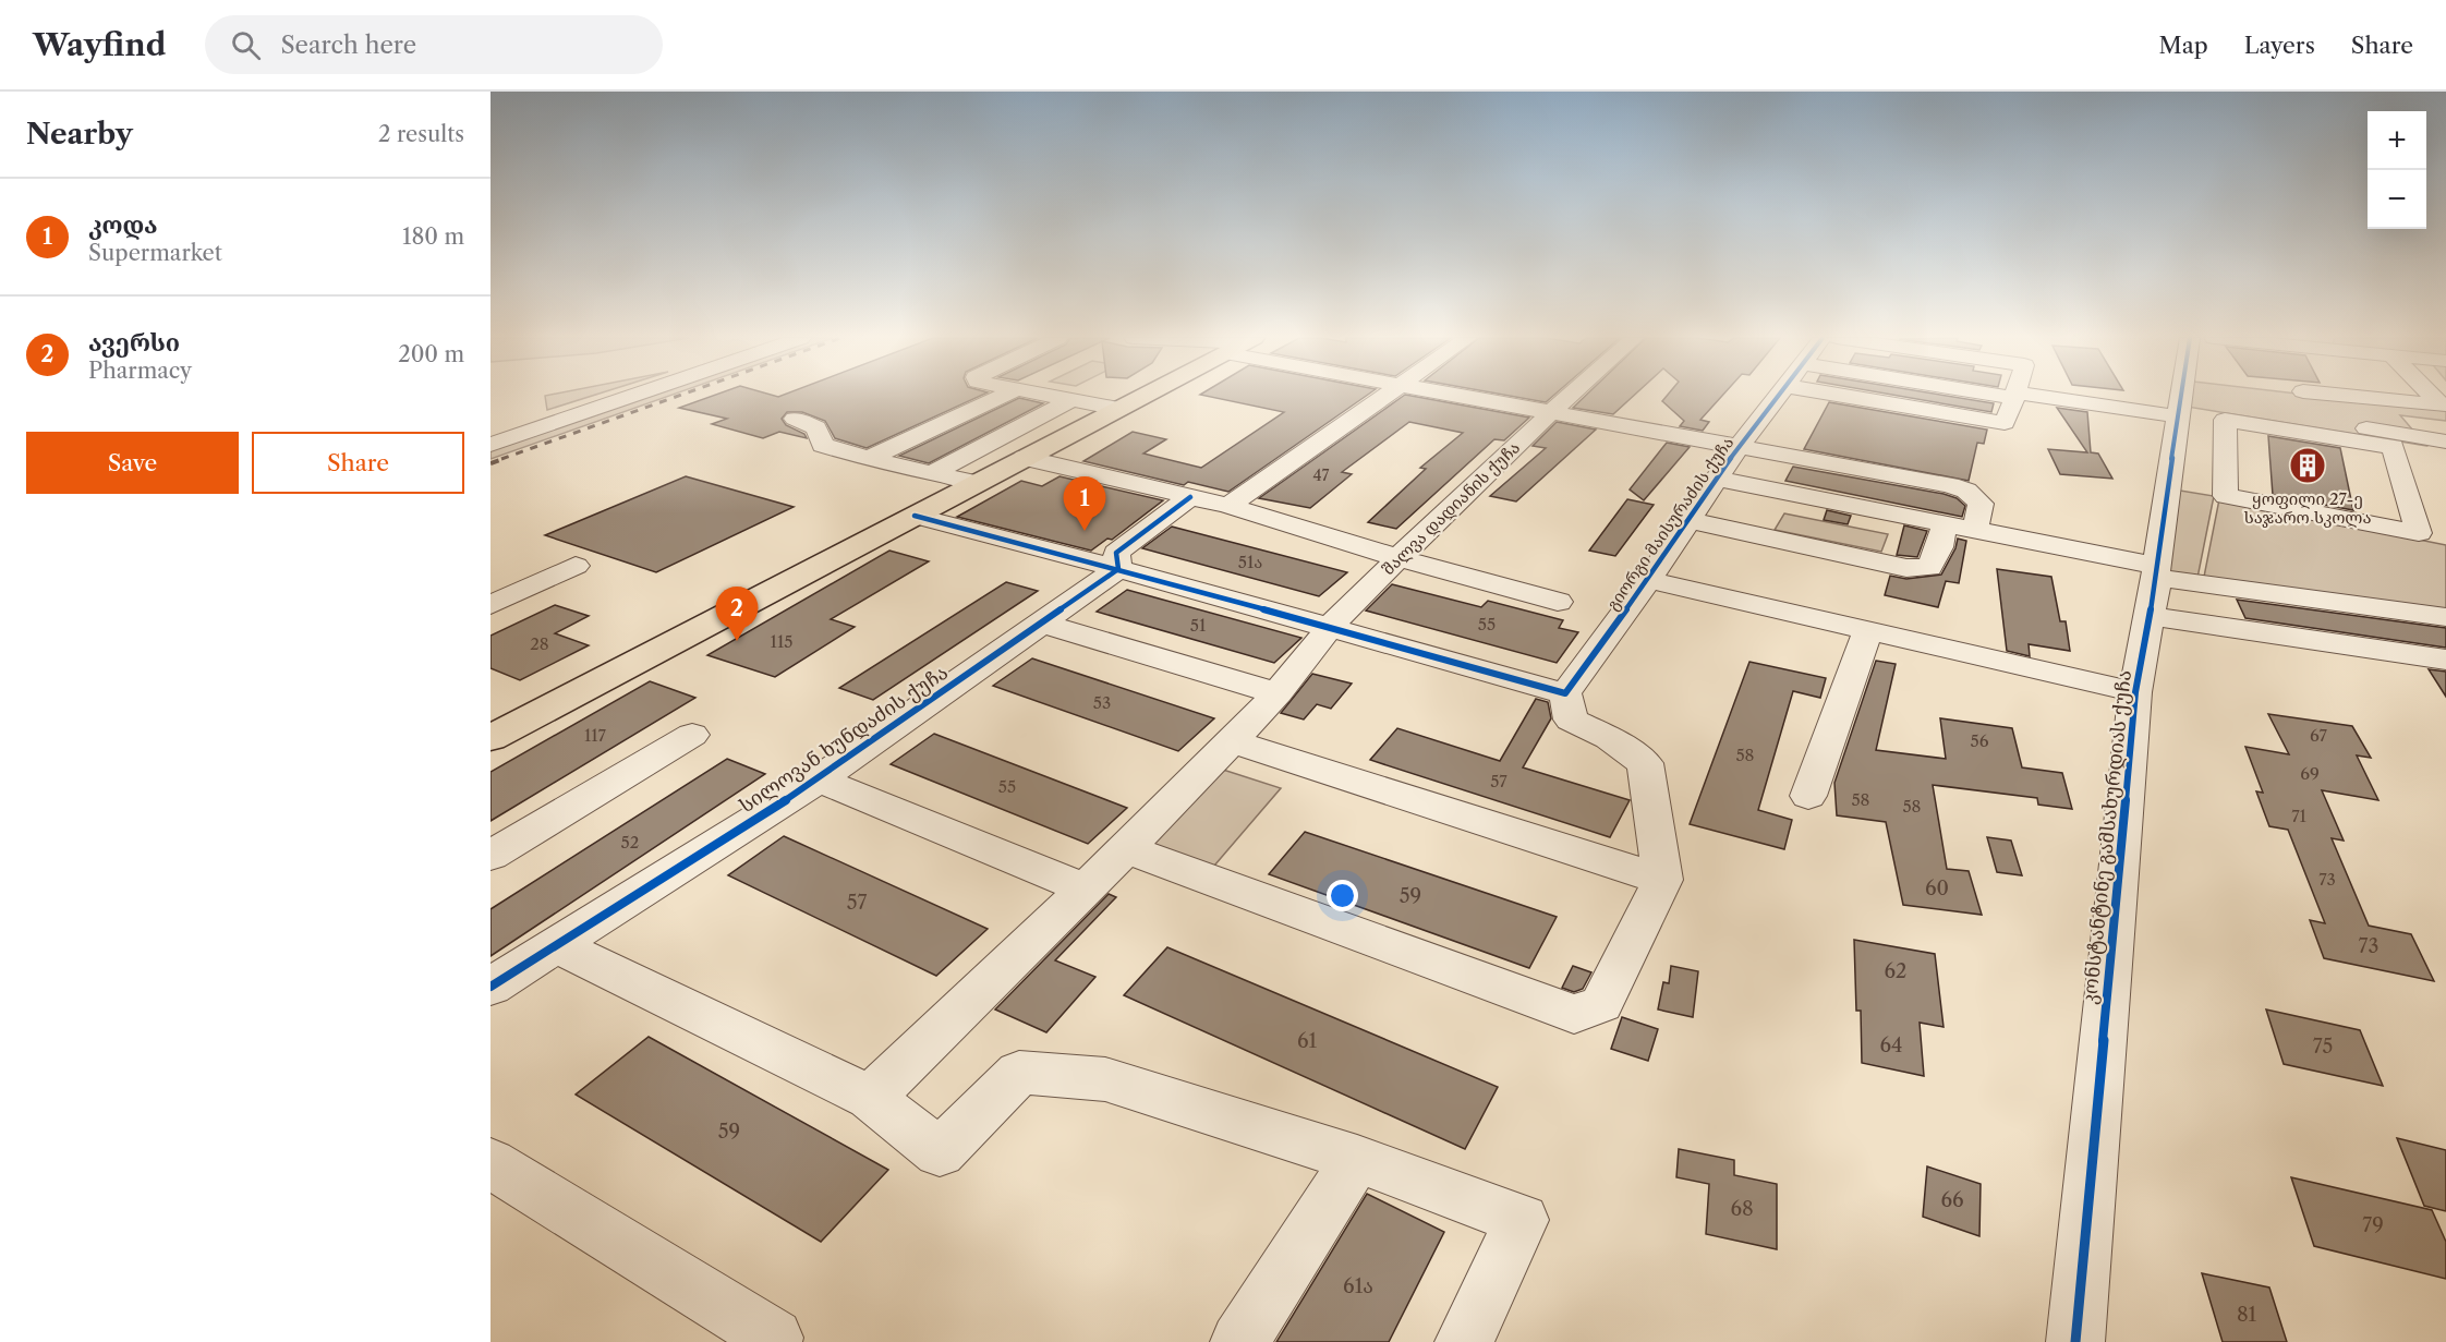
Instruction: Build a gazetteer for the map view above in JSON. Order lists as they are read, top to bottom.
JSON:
{
  "streets": {
    "street": [
      "შალვა დადიანის ქუჩა",
      "გიორგი მაისურაძის ქუჩა",
      "სილოვან ხუნდაძის ქუჩა",
      "კონსტანტინე გამსახურდიას ქუჩა"
    ]
  },
  "places": {
    "building": ["ყოფილი 27-ე საჯარო სკოლა"]
  },
  "house_numbers": [
    "47",
    "51ა",
    "55",
    "51",
    "115",
    "28",
    "53",
    "117",
    "67",
    "56",
    "58",
    "69",
    "57",
    "55",
    "58",
    "58",
    "71",
    "52",
    "73",
    "60",
    "59",
    "57",
    "73",
    "62",
    "61",
    "64",
    "75",
    "59",
    "66",
    "68",
    "79",
    "61ა",
    "81"
  ],
  "page": {
    "header": "Wayfind",
    "search": "Search here",
    "nav": ["Map", "Layers", "Share"],
    "heading": ["Nearby", "2 results"],
    "map_buttons": ["+", "−"],
    "list": [
      {
        "mark": "1",
        "name": "კოდა",
        "note": "Supermarket",
        "value": "180 m"
      },
      {
        "mark": "2",
        "name": "ავერსი",
        "note": "Pharmacy",
        "value": "200 m"
      }
    ],
    "buttons": ["Save", "Share"],
    "pins": ["1", "2"]
  }
}
